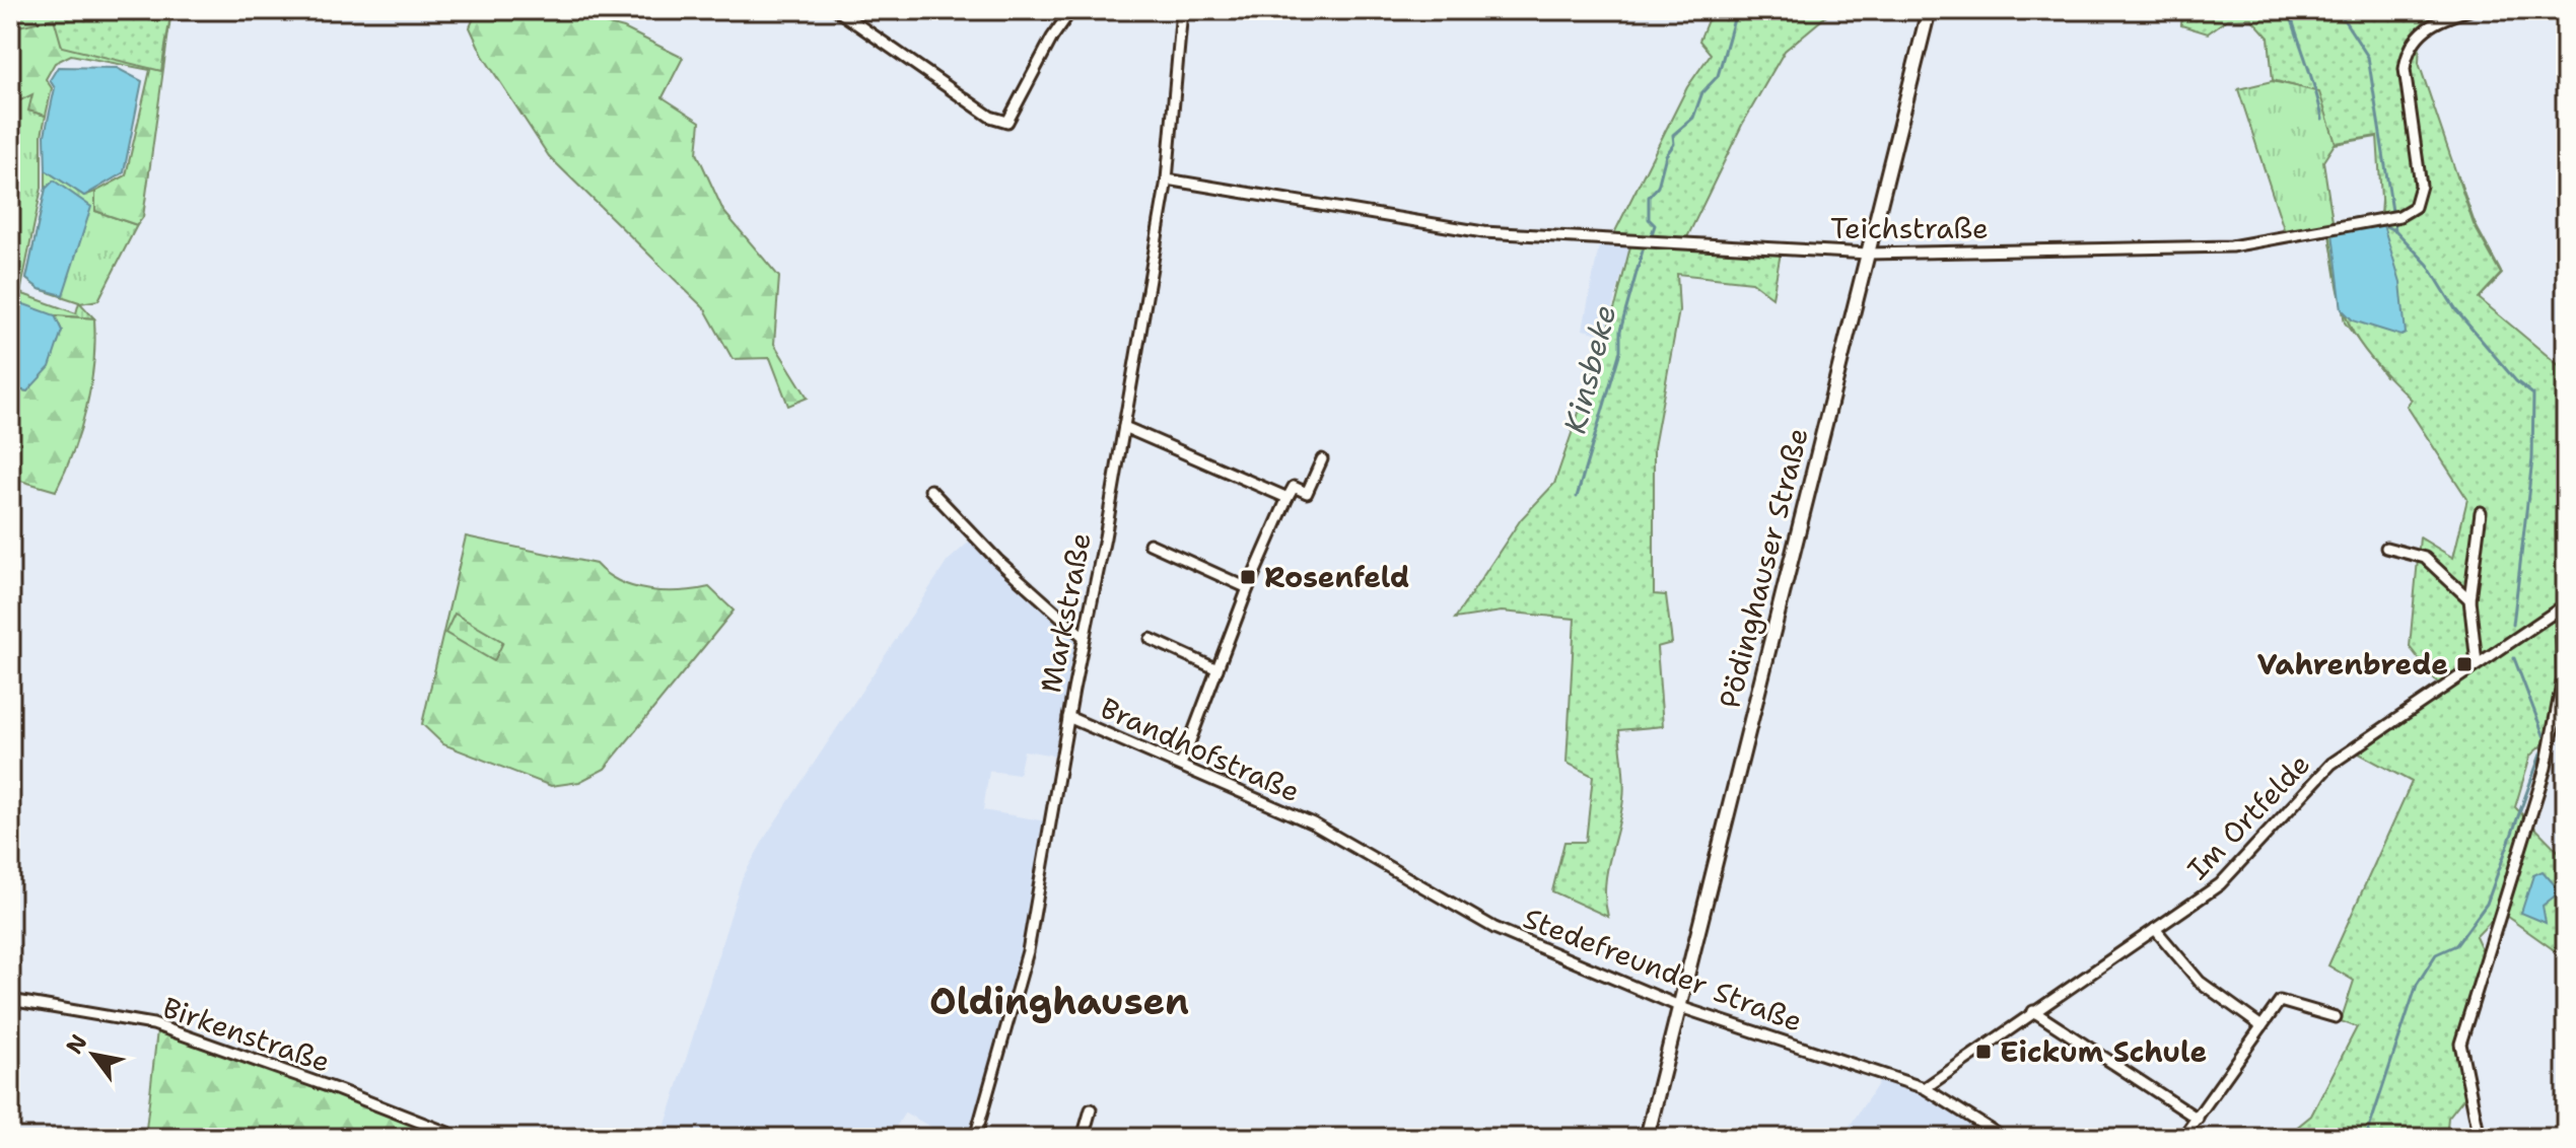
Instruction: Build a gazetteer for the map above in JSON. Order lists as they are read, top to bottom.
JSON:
{
  "streets": {
    "street": [
      "Teichstraße",
      "Pödinghauser Straße",
      "Markstraße",
      "Brandhofstraße",
      "Im Ortfelde",
      "Stedefreunder Straße",
      "Birkenstraße"
    ]
  },
  "crossings": [
    ["Teichstraße", "Pödinghauser Straße"],
    ["Teichstraße", "Markstraße"],
    ["Pödinghauser Straße", "Stedefreunder Straße"],
    ["Markstraße", "Brandhofstraße"],
    ["Brandhofstraße", "Stedefreunder Straße"],
    ["Im Ortfelde", "Stedefreunder Straße"]
  ],
  "districts": ["Oldinghausen"],
  "water": ["Kinsbeke"],
  "places": {
    "transit": ["Rosenfeld", "Vahrenbrede", "Eickum Schule"]
  },
  "north": "top left"
}
